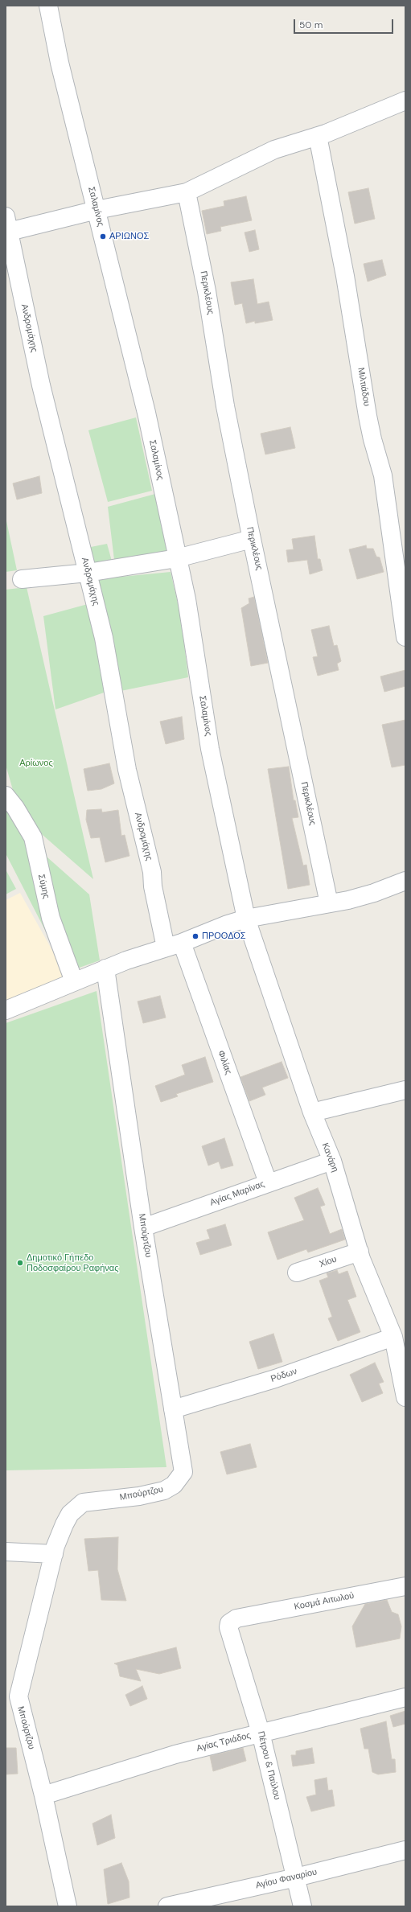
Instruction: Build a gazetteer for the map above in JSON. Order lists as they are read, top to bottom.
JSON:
{
  "streets": {
    "street": [
      "Σαλαμίνος",
      "Περικλέους",
      "Ανδρομάχης",
      "Μιλτιάδου",
      "Σύμης",
      "Φιλίας",
      "Κανάρη",
      "Αγίας Μαρίνας",
      "Μπούρτζου",
      "Χίου",
      "Ρόδων",
      "Κοσμά Αιτωλού",
      "Αγίας Τριάδος",
      "Πέτρου & Παύλου",
      "Αγίου Φαναρίου"
    ]
  },
  "crossings": [
    ["Σαλαμίνος", "Κανάρη"],
    ["Ανδρομάχης", "Φιλίας"],
    ["Φιλίας", "Αγίας Μαρίνας"],
    ["Κανάρη", "Αγίας Μαρίνας"],
    ["Κανάρη", "Χίου"],
    ["Κανάρη", "Ρόδων"],
    ["Αγίας Μαρίνας", "Μπούρτζου"],
    ["Μπούρτζου", "Ρόδων"],
    ["Μπούρτζου", "Αγίας Τριάδος"],
    ["Κοσμά Αιτωλού", "Πέτρου & Παύλου"],
    ["Αγίας Τριάδος", "Πέτρου & Παύλου"],
    ["Πέτρου & Παύλου", "Αγίου Φαναρίου"]
  ],
  "parks": ["Αρίωνος"],
  "places": ["ΑΡΙΩΝΟΣ", "ΠΡΟΟΔΟΣ", "Δημοτικό Γήπεδο Ποδοσφαίρου Ραφήνας"],
  "scale_bar": "50 m"
}
